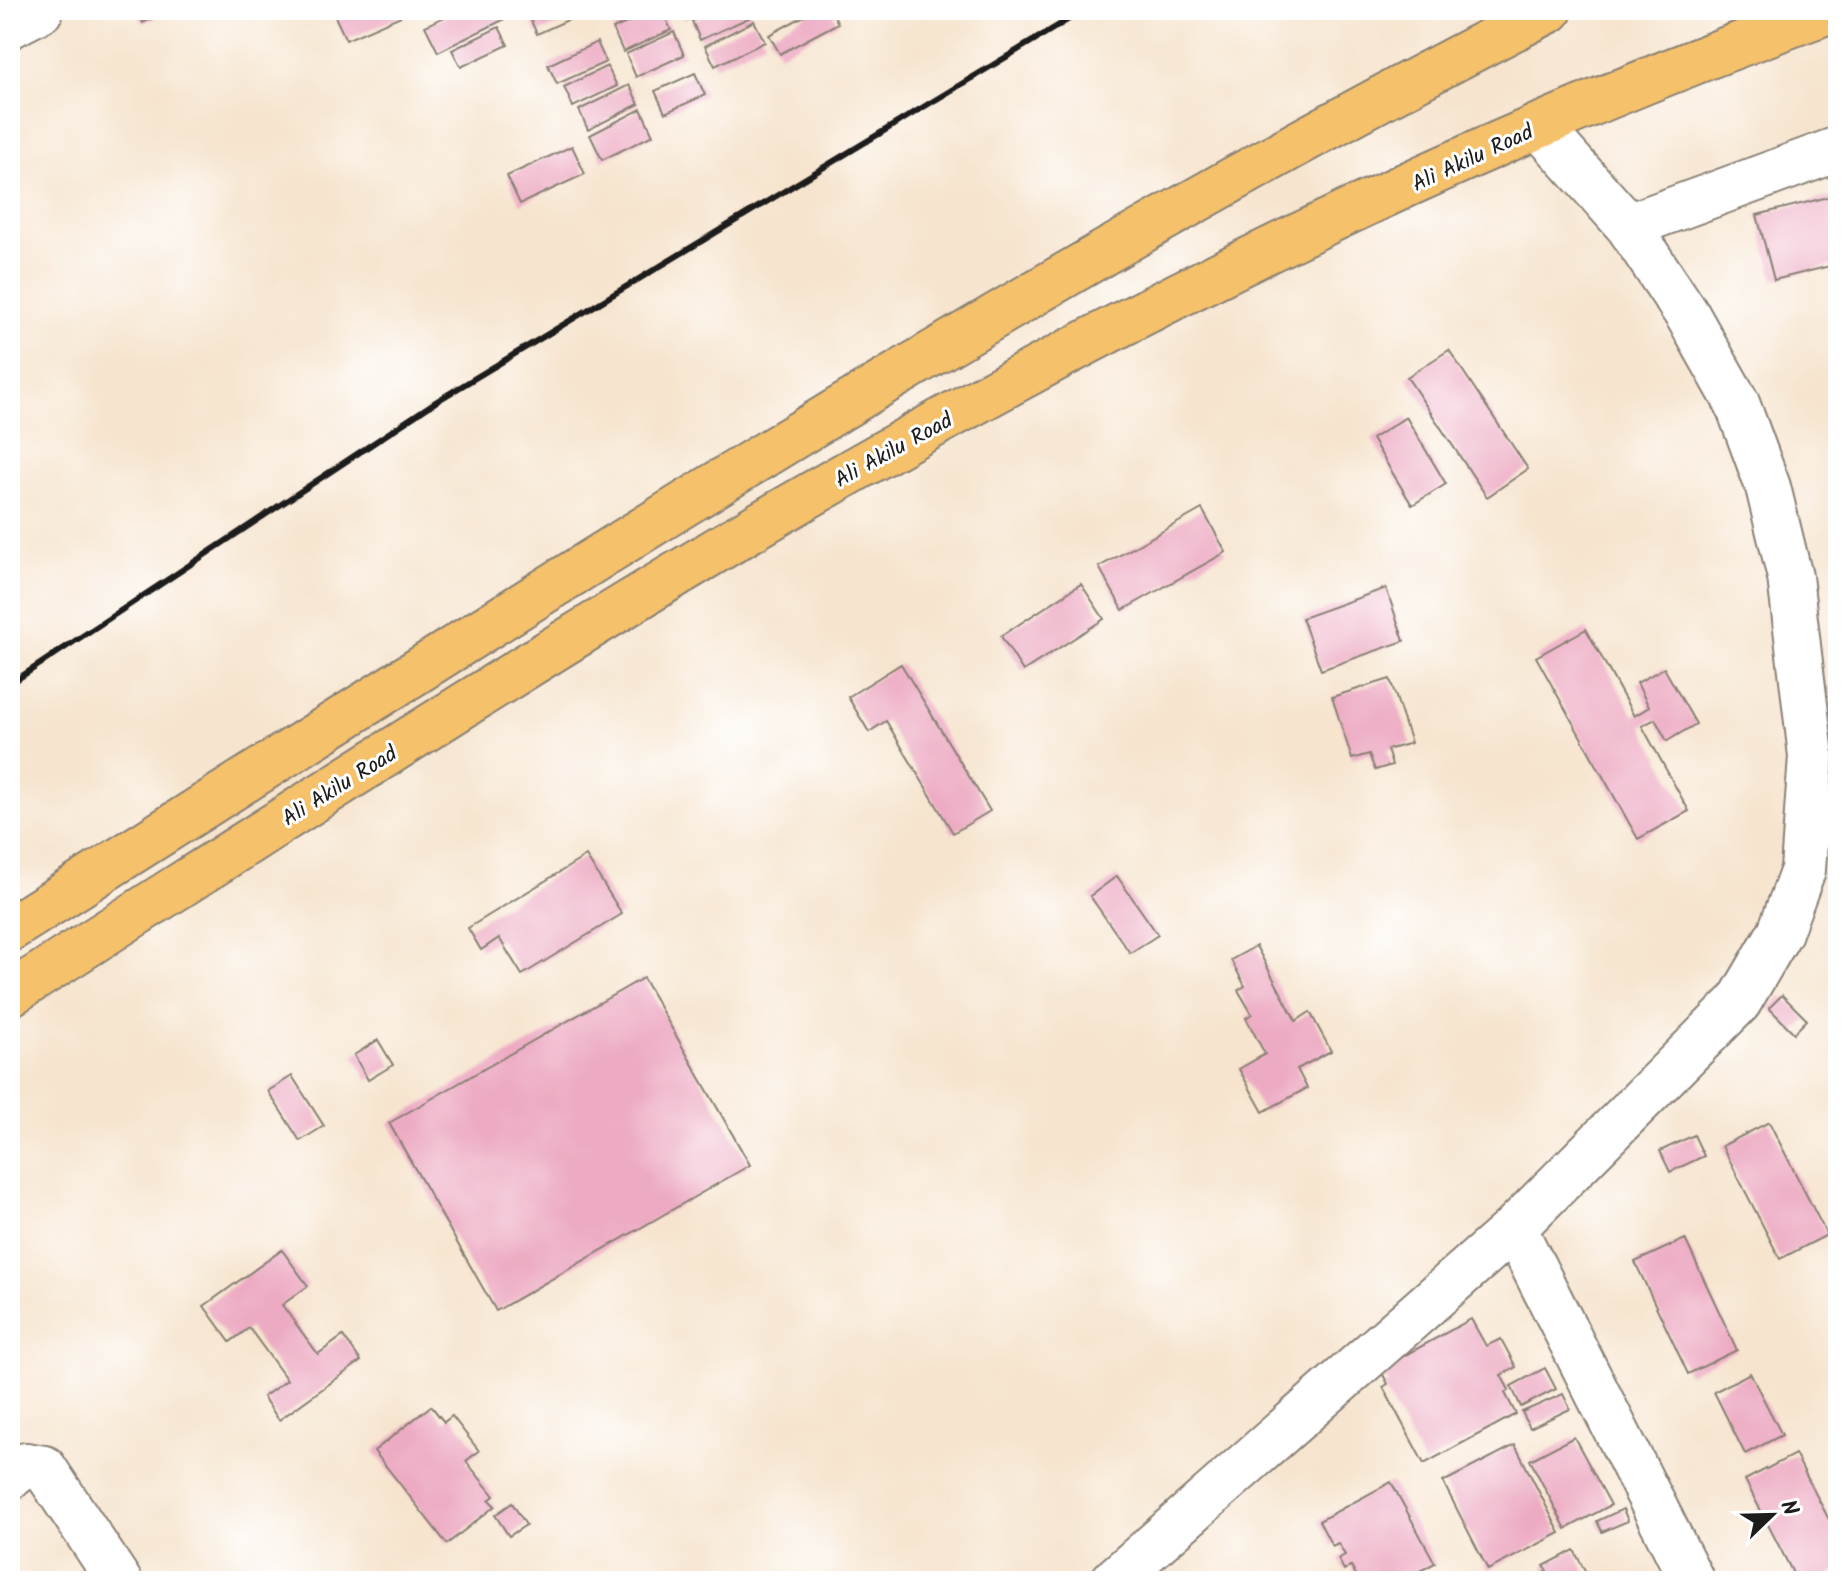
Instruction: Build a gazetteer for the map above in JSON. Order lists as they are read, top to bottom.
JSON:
{
  "streets": {
    "main road": ["Ali Akilu Road"]
  },
  "north": "top right"
}
